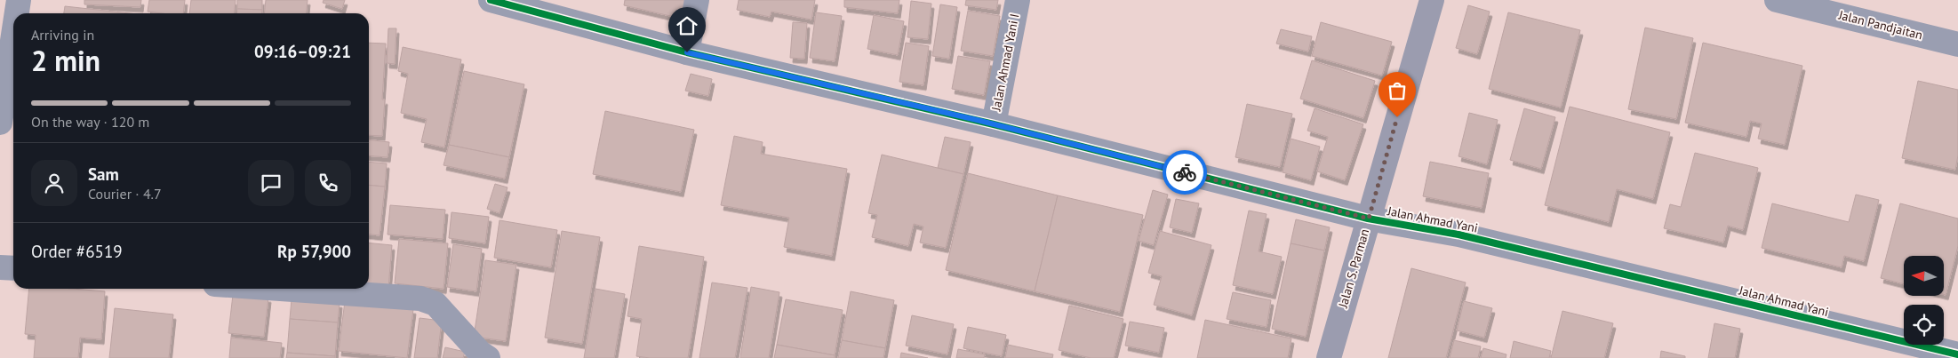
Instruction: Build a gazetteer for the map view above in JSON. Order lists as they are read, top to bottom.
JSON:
{
  "streets": {
    "street": [
      "Jalan Pandjaitan",
      "Jalan Ahmad Yani I",
      "Jalan Ahmad Yani",
      "Jalan S. Parman"
    ]
  },
  "crossings": [
    ["Jalan Ahmad Yani I", "Jalan Ahmad Yani"],
    ["Jalan Ahmad Yani", "Jalan S. Parman"]
  ],
  "north": "left",
  "page": {
    "heading": ["2 min", "Arriving in", "09:16–09:21"],
    "panel": [
      "Sam",
      "Courier · 4.7",
      "Order #6519",
      "Rp 57,900"
    ],
    "bar": "On the way · 120 m"
  }
}
